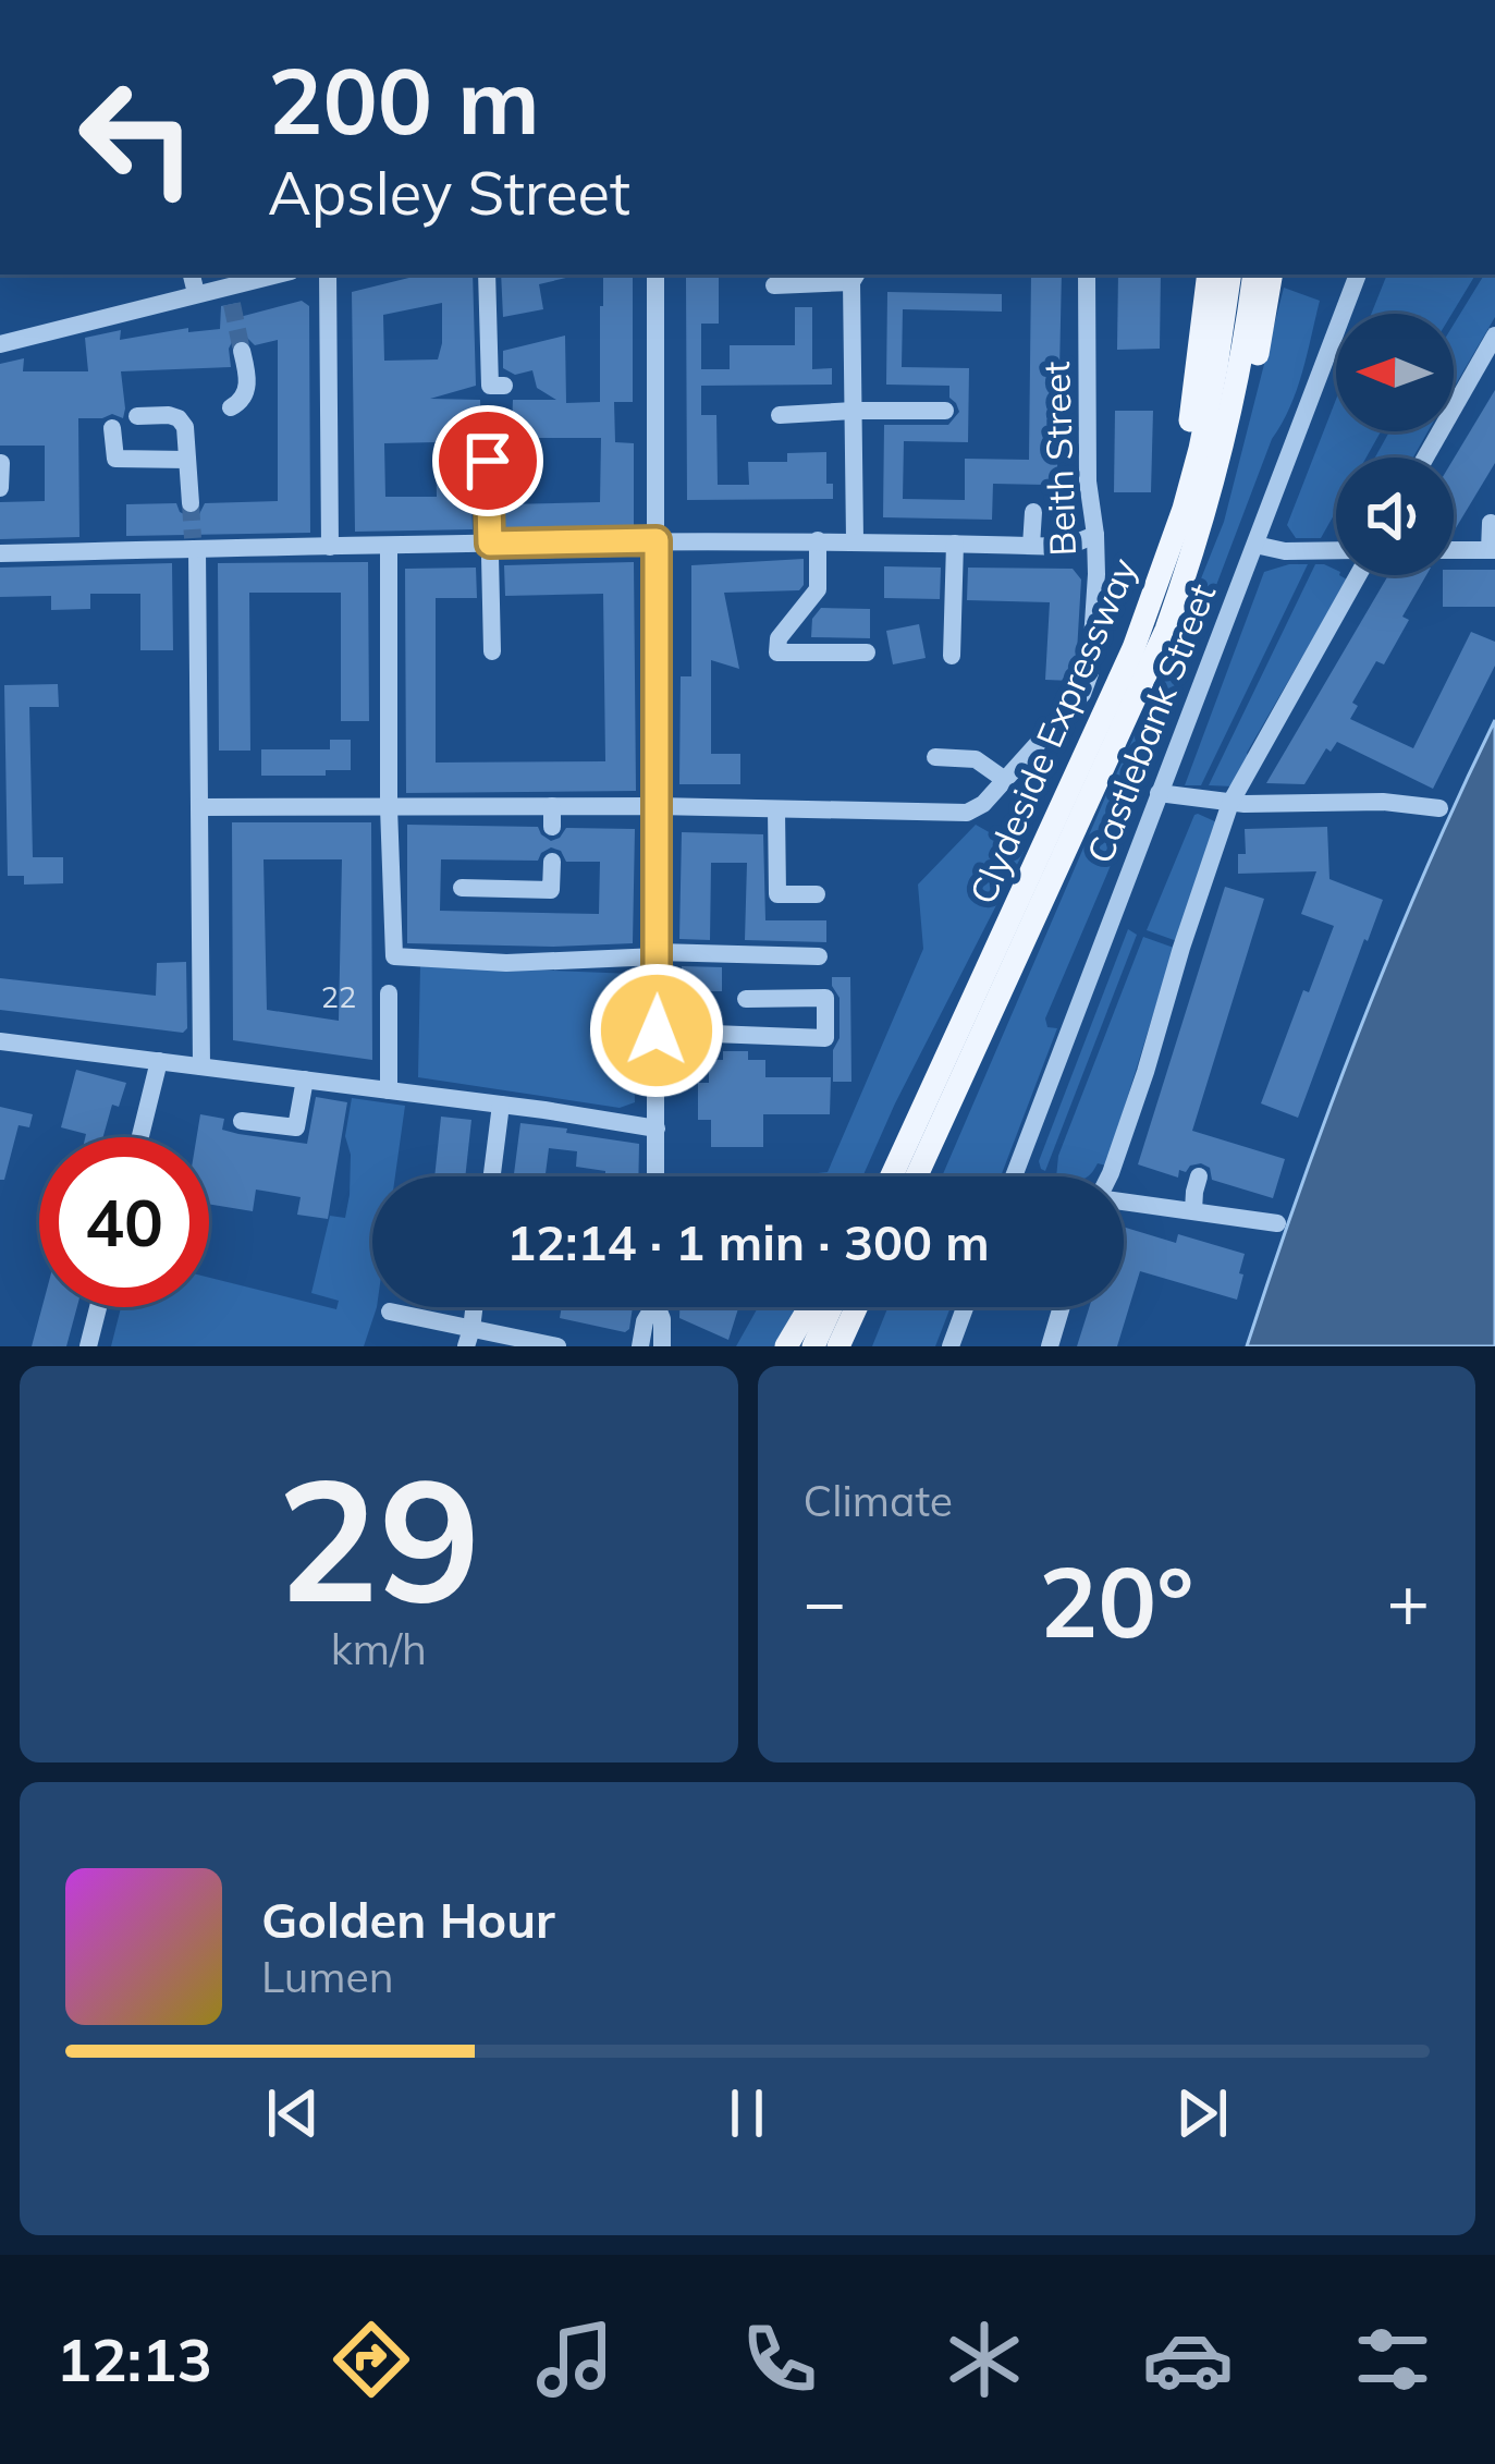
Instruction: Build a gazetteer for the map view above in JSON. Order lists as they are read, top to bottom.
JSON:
{
  "streets": {
    "main road": ["Clydeside Expressway"],
    "street": ["Beith Street", "Castlebank Street"]
  },
  "house_numbers": ["22"],
  "north": "left",
  "page": {
    "turn": ["200 m", "Apsley Street"],
    "limit": "40",
    "trip": "12:14 · 1 min · 300 m",
    "tile": [
      ["29", "km/h"],
      "Climate"
    ],
    "heat": ["−", "20°", "+"],
    "song": ["Golden Hour", "Lumen"],
    "tabs": "12:13"
  }
}
